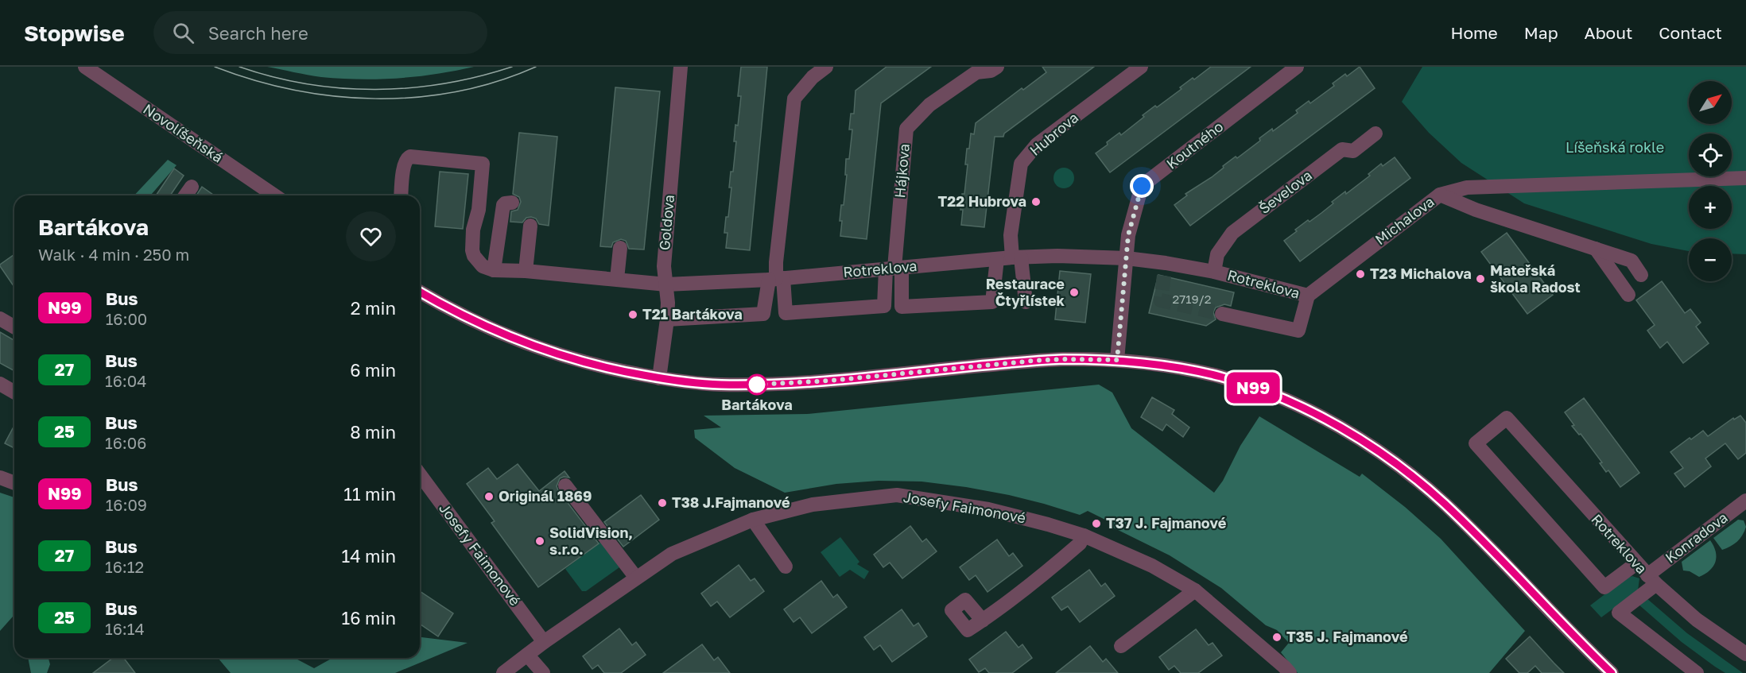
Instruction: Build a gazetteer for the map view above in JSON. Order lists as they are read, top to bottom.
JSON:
{
  "streets": {
    "street": [
      "Novolíšeňská",
      "Hubrova",
      "Koutného",
      "Hájkova",
      "Ševelova",
      "Michalova",
      "Goldova",
      "Rotreklova",
      "Josefy Faimonové",
      "Konradova"
    ]
  },
  "crossings": [
    ["Hubrova", "Rotreklova"],
    ["Koutného", "Rotreklova"],
    ["Hájkova", "Rotreklova"],
    ["Ševelova", "Rotreklova"],
    ["Michalova", "Rotreklova"],
    ["Goldova", "Rotreklova"],
    ["Rotreklova", "Konradova"]
  ],
  "parks": ["Líšeňská rokle"],
  "places": [
    "T22 Hubrova",
    "T23 Michalova",
    "Mateřská škola Radost",
    "Restaurace Čtyřlístek",
    "T21 Bartákova",
    "Bartákova",
    "Originál 1869",
    "T38 J.Fajmanové",
    "T37 J. Fajmanové",
    "SolidVision, s.r.o.",
    "T35 J. Fajmanové"
  ],
  "lines": ["bus line N99"],
  "house_numbers": ["2719/2"],
  "north": "top right",
  "page": {
    "header": "Stopwise",
    "search": "Search here",
    "nav": [
      "Home",
      "Map",
      "About",
      "Contact"
    ],
    "on_map": "N99",
    "map_buttons": ["+", "−"],
    "heading": ["Bartákova", "Walk · 4 min · 250 m"],
    "list": [
      {
        "mark": "N99",
        "name": "Bus",
        "note": "16:00",
        "value": "2 min"
      },
      {
        "mark": "27",
        "name": "Bus",
        "note": "16:04",
        "value": "6 min"
      },
      {
        "mark": "25",
        "name": "Bus",
        "note": "16:06",
        "value": "8 min"
      },
      {
        "mark": "N99",
        "name": "Bus",
        "note": "16:09",
        "value": "11 min"
      },
      {
        "mark": "27",
        "name": "Bus",
        "note": "16:12",
        "value": "14 min"
      },
      {
        "mark": "25",
        "name": "Bus",
        "note": "16:14",
        "value": "16 min"
      }
    ]
  }
}
